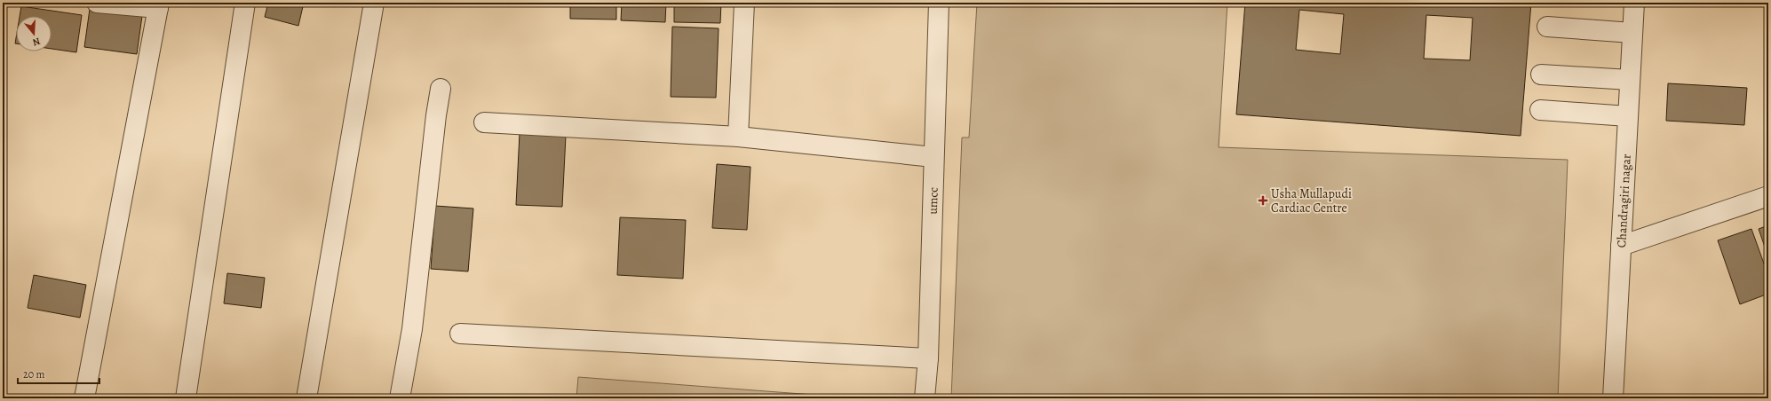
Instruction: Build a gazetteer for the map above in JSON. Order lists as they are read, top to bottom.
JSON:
{
  "streets": {
    "street": ["umcc", "Chandragiri nagar"]
  },
  "places": {
    "health": ["Usha Mullapudi Cardiac Centre"]
  },
  "scale_bar": "20 m",
  "north": "bottom"
}
